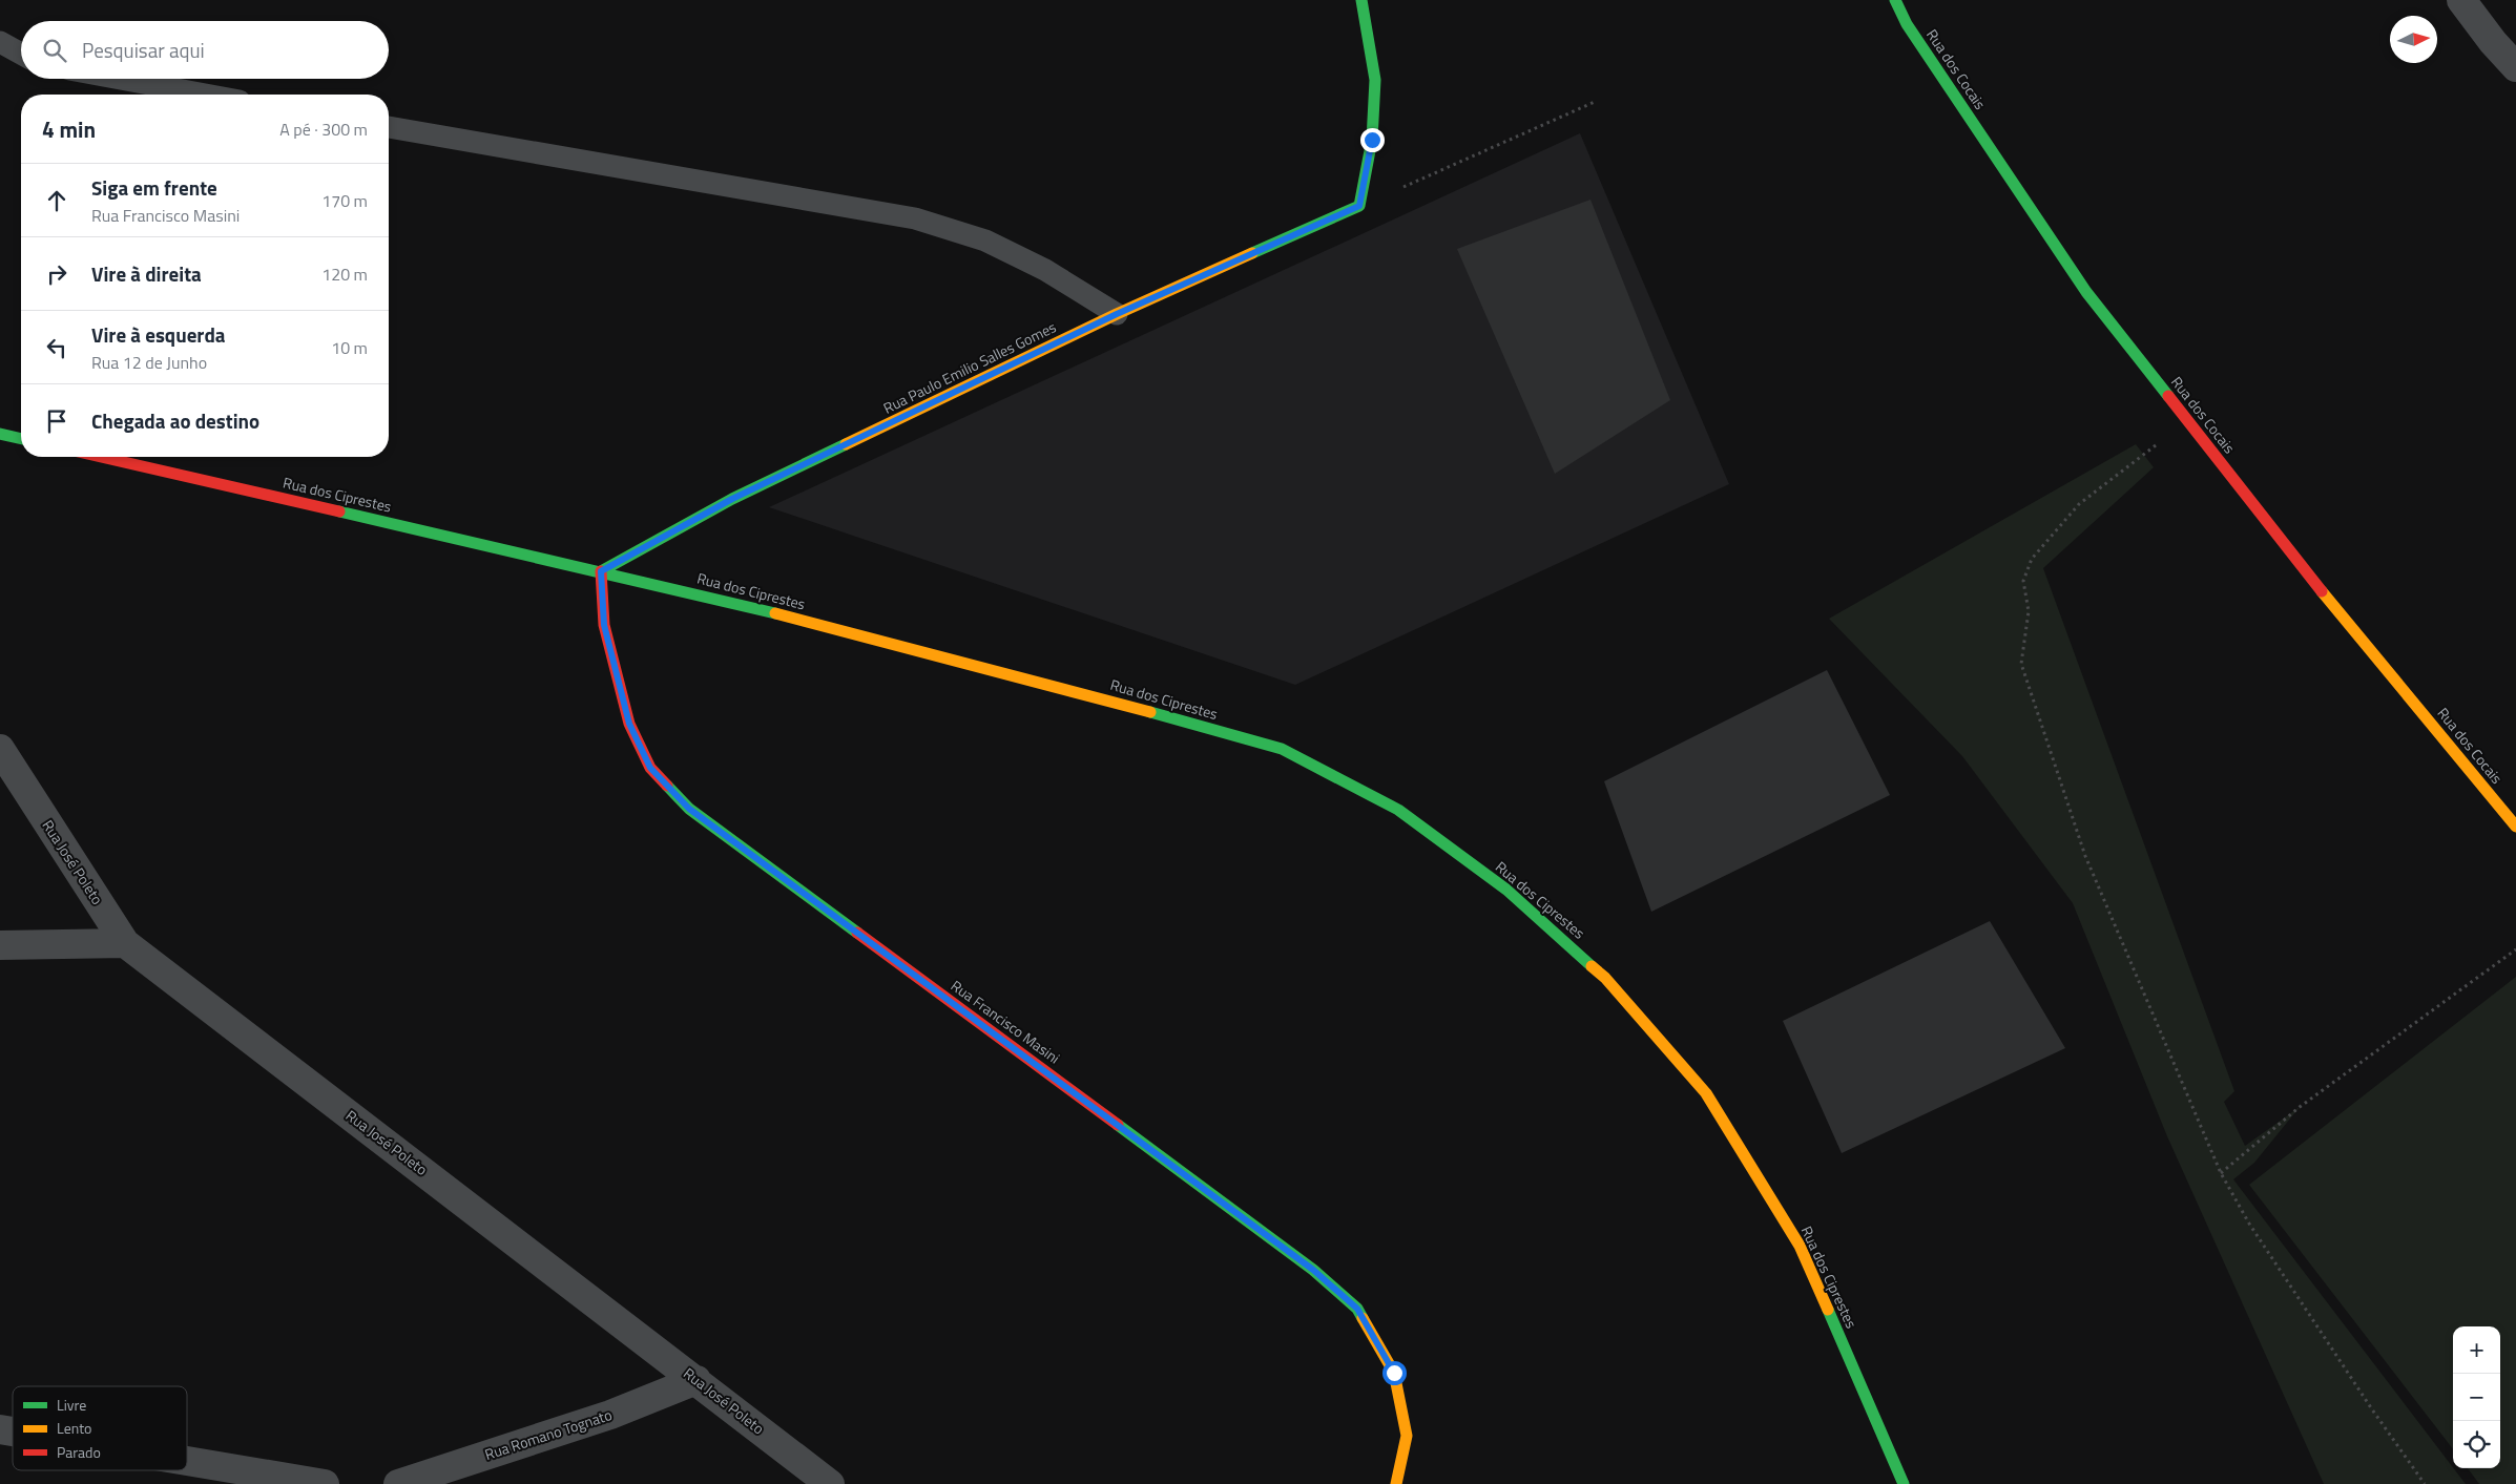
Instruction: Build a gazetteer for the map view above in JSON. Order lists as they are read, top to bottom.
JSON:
{
  "streets": {
    "street": [
      "Rua dos Cocais",
      "Rua Paulo Emilio Salles Gomes",
      "Rua dos Ciprestes",
      "Rua José Poleto",
      "Rua Francisco Masini",
      "Rua Romano Tognato"
    ]
  },
  "crossings": [
    ["Rua Paulo Emilio Salles Gomes", "Rua dos Ciprestes"],
    ["Rua Paulo Emilio Salles Gomes", "Rua Francisco Masini"],
    ["Rua dos Ciprestes", "Rua Francisco Masini"],
    ["Rua José Poleto", "Rua Romano Tognato"]
  ],
  "legend": ["Livre", "Lento", "Parado"],
  "north": "right",
  "page": {
    "search": "Pesquisar aqui",
    "heading": ["4 min", "A pé · 300 m"],
    "list": [
      ["Siga em frente", "Rua Francisco Masini", "170 m"],
      ["Vire à direita", "120 m"],
      ["Vire à esquerda", "Rua 12 de Junho", "10 m"],
      "Chegada ao destino"
    ],
    "map_buttons": ["+", "−"]
  }
}
